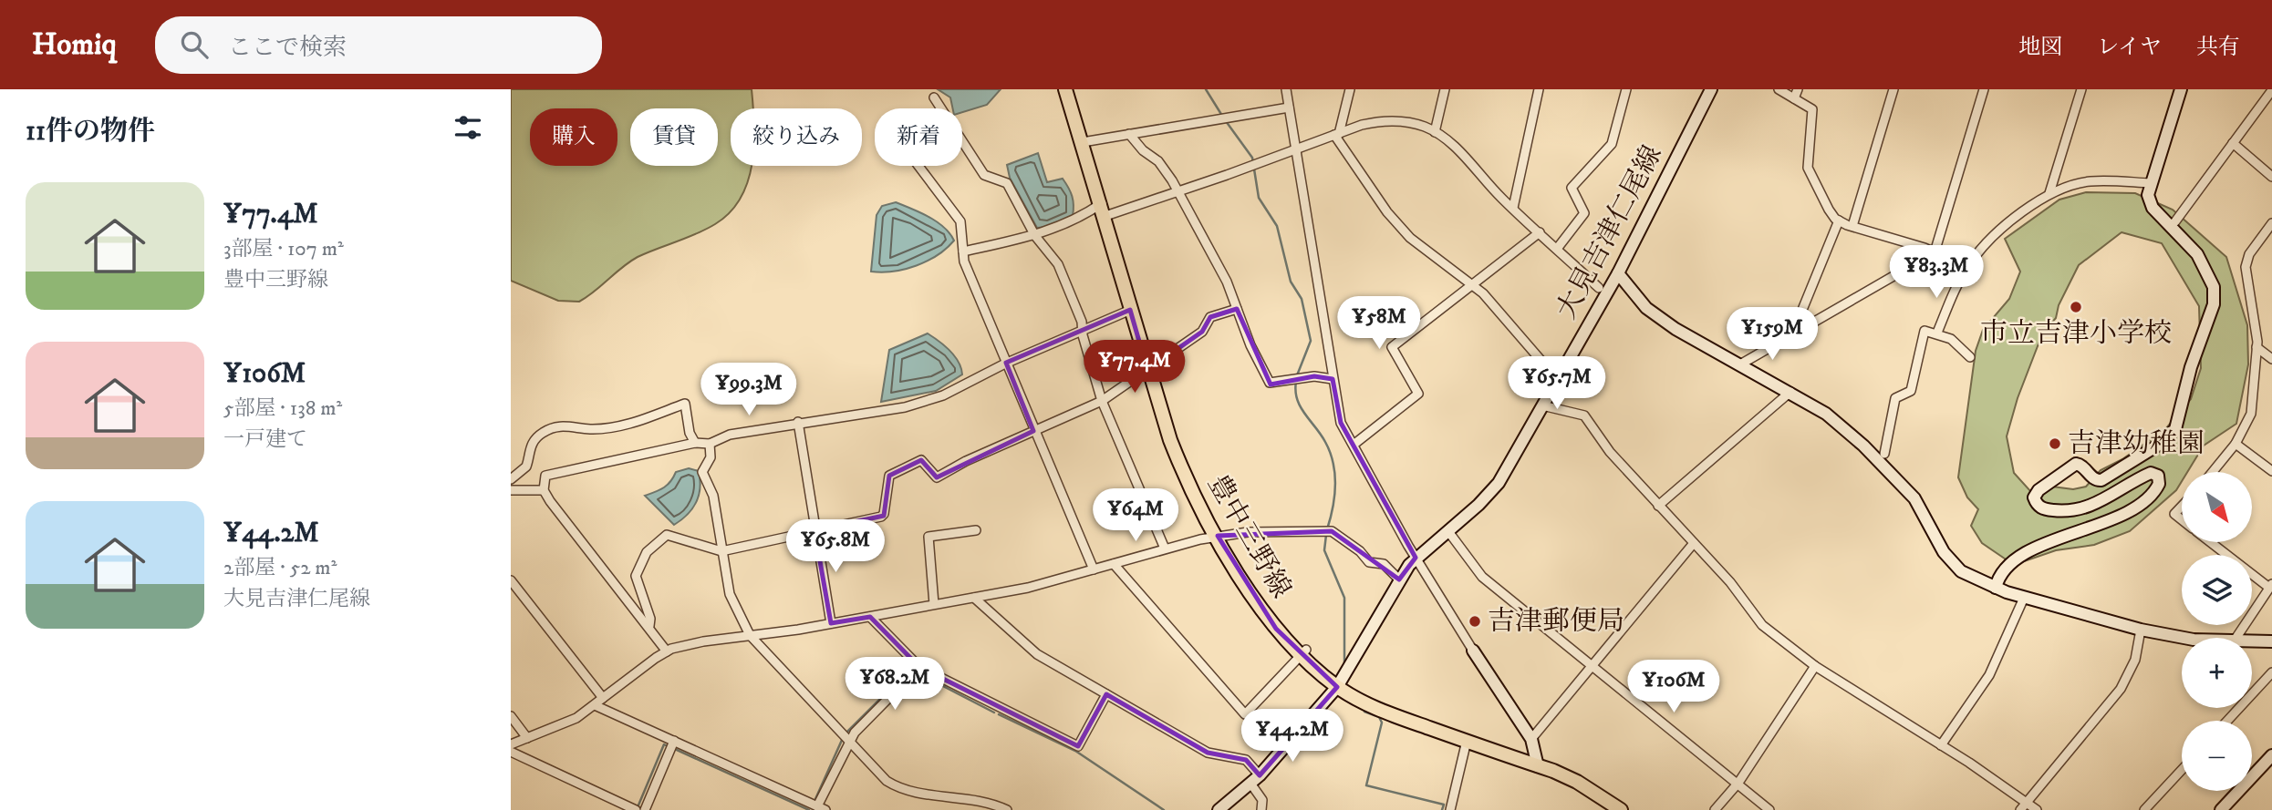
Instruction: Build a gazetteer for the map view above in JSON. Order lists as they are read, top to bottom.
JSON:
{
  "streets": {
    "main road": ["豊中三野線"],
    "street": ["大見吉津仁尾線"]
  },
  "crossings": [
    ["大見吉津仁尾線", "豊中三野線"]
  ],
  "places": ["市立吉津小学校", "吉津幼稚園", "吉津郵便局"],
  "north": "bottom right",
  "page": {
    "header": "Homiq",
    "search": "ここで検索",
    "nav": ["地図", "レイヤ", "共有"],
    "heading": "11件の物件",
    "chip": [
      "購入",
      "賃貸",
      "絞り込み",
      "新着"
    ],
    "list": [
      {
        "name": "¥77.4M",
        "note": "3部屋 · 107 m² · 豊中三野線"
      },
      {
        "name": "¥106M",
        "note": "5部屋 · 138 m² · 一戸建て"
      },
      {
        "name": "¥44.2M",
        "note": "2部屋 · 52 m² · 大見吉津仁尾線"
      }
    ],
    "price": [
      "¥83.3M",
      "¥58M",
      "¥159M",
      "¥77.4M",
      "¥65.7M",
      "¥99.3M",
      "¥64M",
      "¥65.8M",
      "¥68.2M",
      "¥106M",
      "¥44.2M"
    ],
    "map_buttons": ["+", "−"]
  }
}
